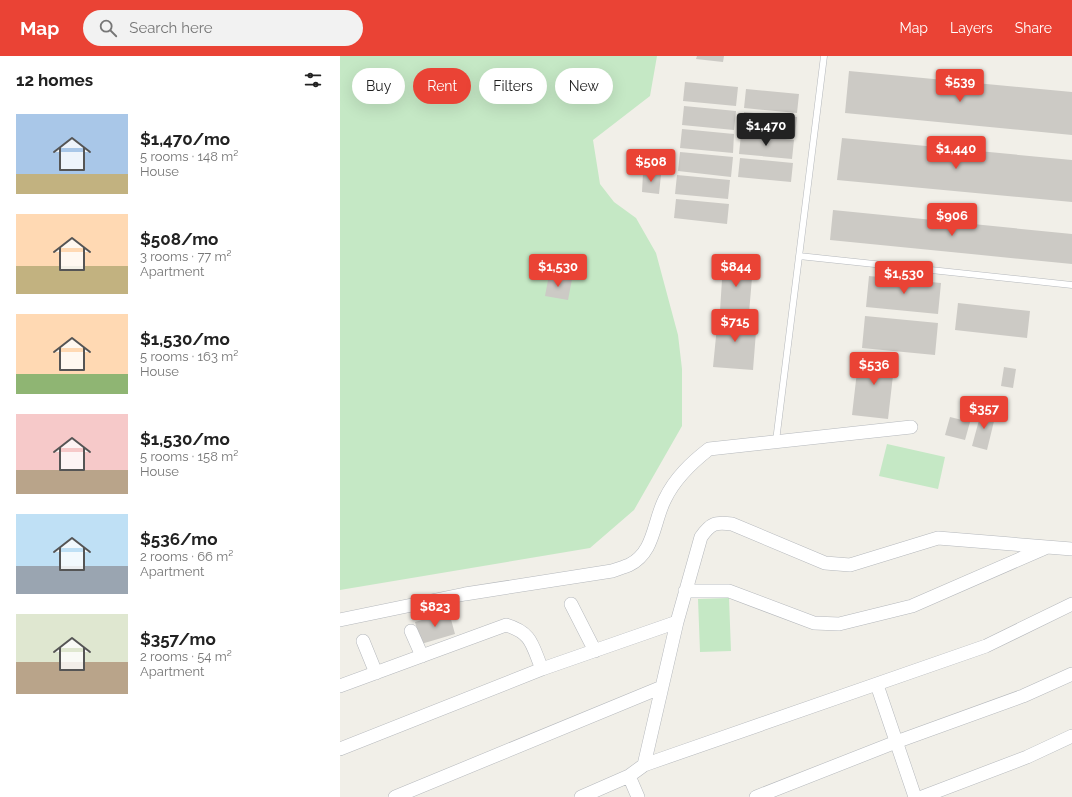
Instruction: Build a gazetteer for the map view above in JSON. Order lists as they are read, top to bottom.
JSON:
{
  "page": {
    "header": "Map",
    "search": "Search here",
    "nav": ["Map", "Layers", "Share"],
    "heading": "12 homes",
    "chip": [
      "Buy",
      "Rent",
      "Filters",
      "New"
    ],
    "price": [
      "$539",
      "$1,470",
      "$1,440",
      "$508",
      "$906",
      "$1,530",
      "$844",
      "$1,530",
      "$715",
      "$536",
      "$357",
      "$823"
    ],
    "list": [
      {
        "name": "$1,470/mo",
        "note": "5 rooms · 148 m² · House"
      },
      {
        "name": "$508/mo",
        "note": "3 rooms · 77 m² · Apartment"
      },
      {
        "name": "$1,530/mo",
        "note": "5 rooms · 163 m² · House"
      },
      {
        "name": "$1,530/mo",
        "note": "5 rooms · 158 m² · House"
      },
      {
        "name": "$536/mo",
        "note": "2 rooms · 66 m² · Apartment"
      },
      {
        "name": "$357/mo",
        "note": "2 rooms · 54 m² · Apartment"
      }
    ]
  }
}
